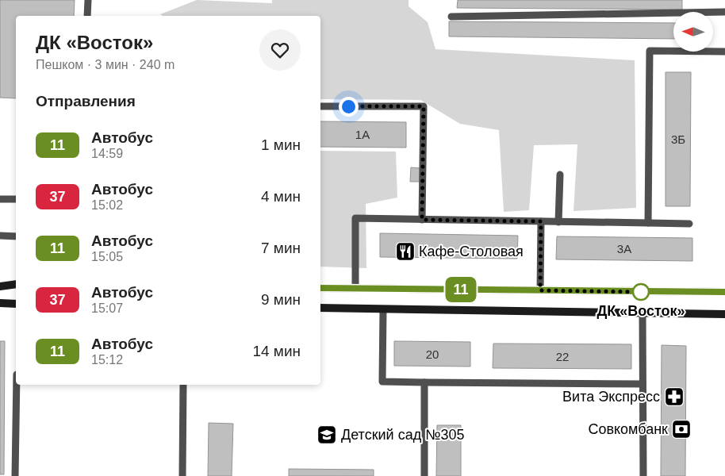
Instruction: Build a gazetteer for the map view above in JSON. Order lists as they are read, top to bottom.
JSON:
{
  "places": {
    "restaurant": ["Кафе-Столовая"],
    "other": ["ДК «Восток»"],
    "pharmacy": ["Вита Экспресс"],
    "bank": ["Совкомбанк"],
    "school or university": ["Детский сад №305"]
  },
  "lines": ["bus line 11"],
  "house_numbers": [
    "1А",
    "3Б",
    "3А",
    "20",
    "22"
  ],
  "north": "left",
  "page": {
    "on_map": "11",
    "heading": [
      ["ДК «Восток»", "Пешком · 3 мин · 240 m"],
      "Отправления"
    ],
    "list": [
      {
        "mark": "11",
        "name": "Автобус",
        "note": "14:59",
        "value": "1 мин"
      },
      {
        "mark": "37",
        "name": "Автобус",
        "note": "15:02",
        "value": "4 мин"
      },
      {
        "mark": "11",
        "name": "Автобус",
        "note": "15:05",
        "value": "7 мин"
      },
      {
        "mark": "37",
        "name": "Автобус",
        "note": "15:07",
        "value": "9 мин"
      },
      {
        "mark": "11",
        "name": "Автобус",
        "note": "15:12",
        "value": "14 мин"
      }
    ]
  }
}
